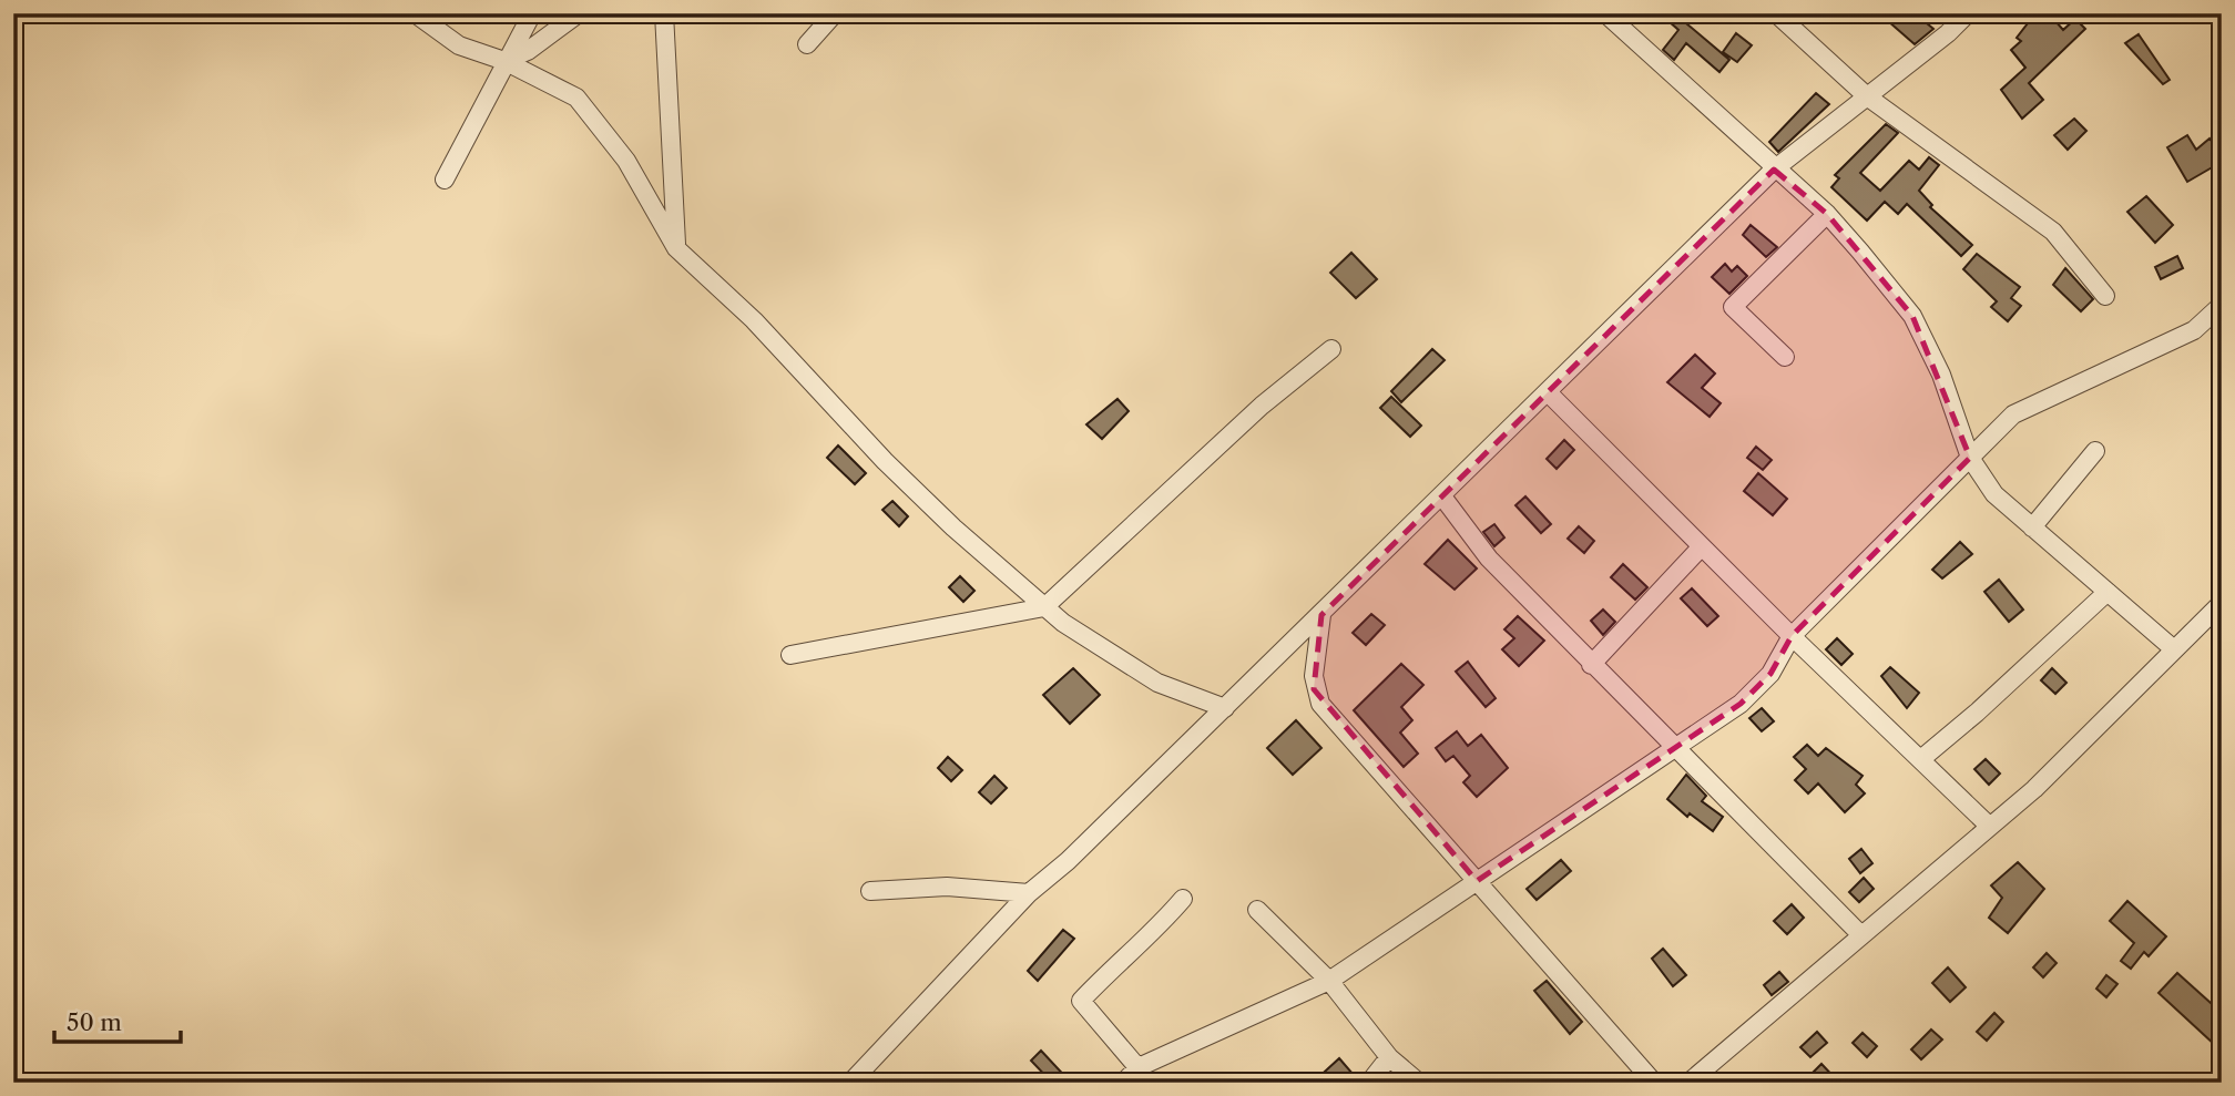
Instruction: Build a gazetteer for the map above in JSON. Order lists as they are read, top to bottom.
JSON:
{
  "scale_bar": "50 m"
}
